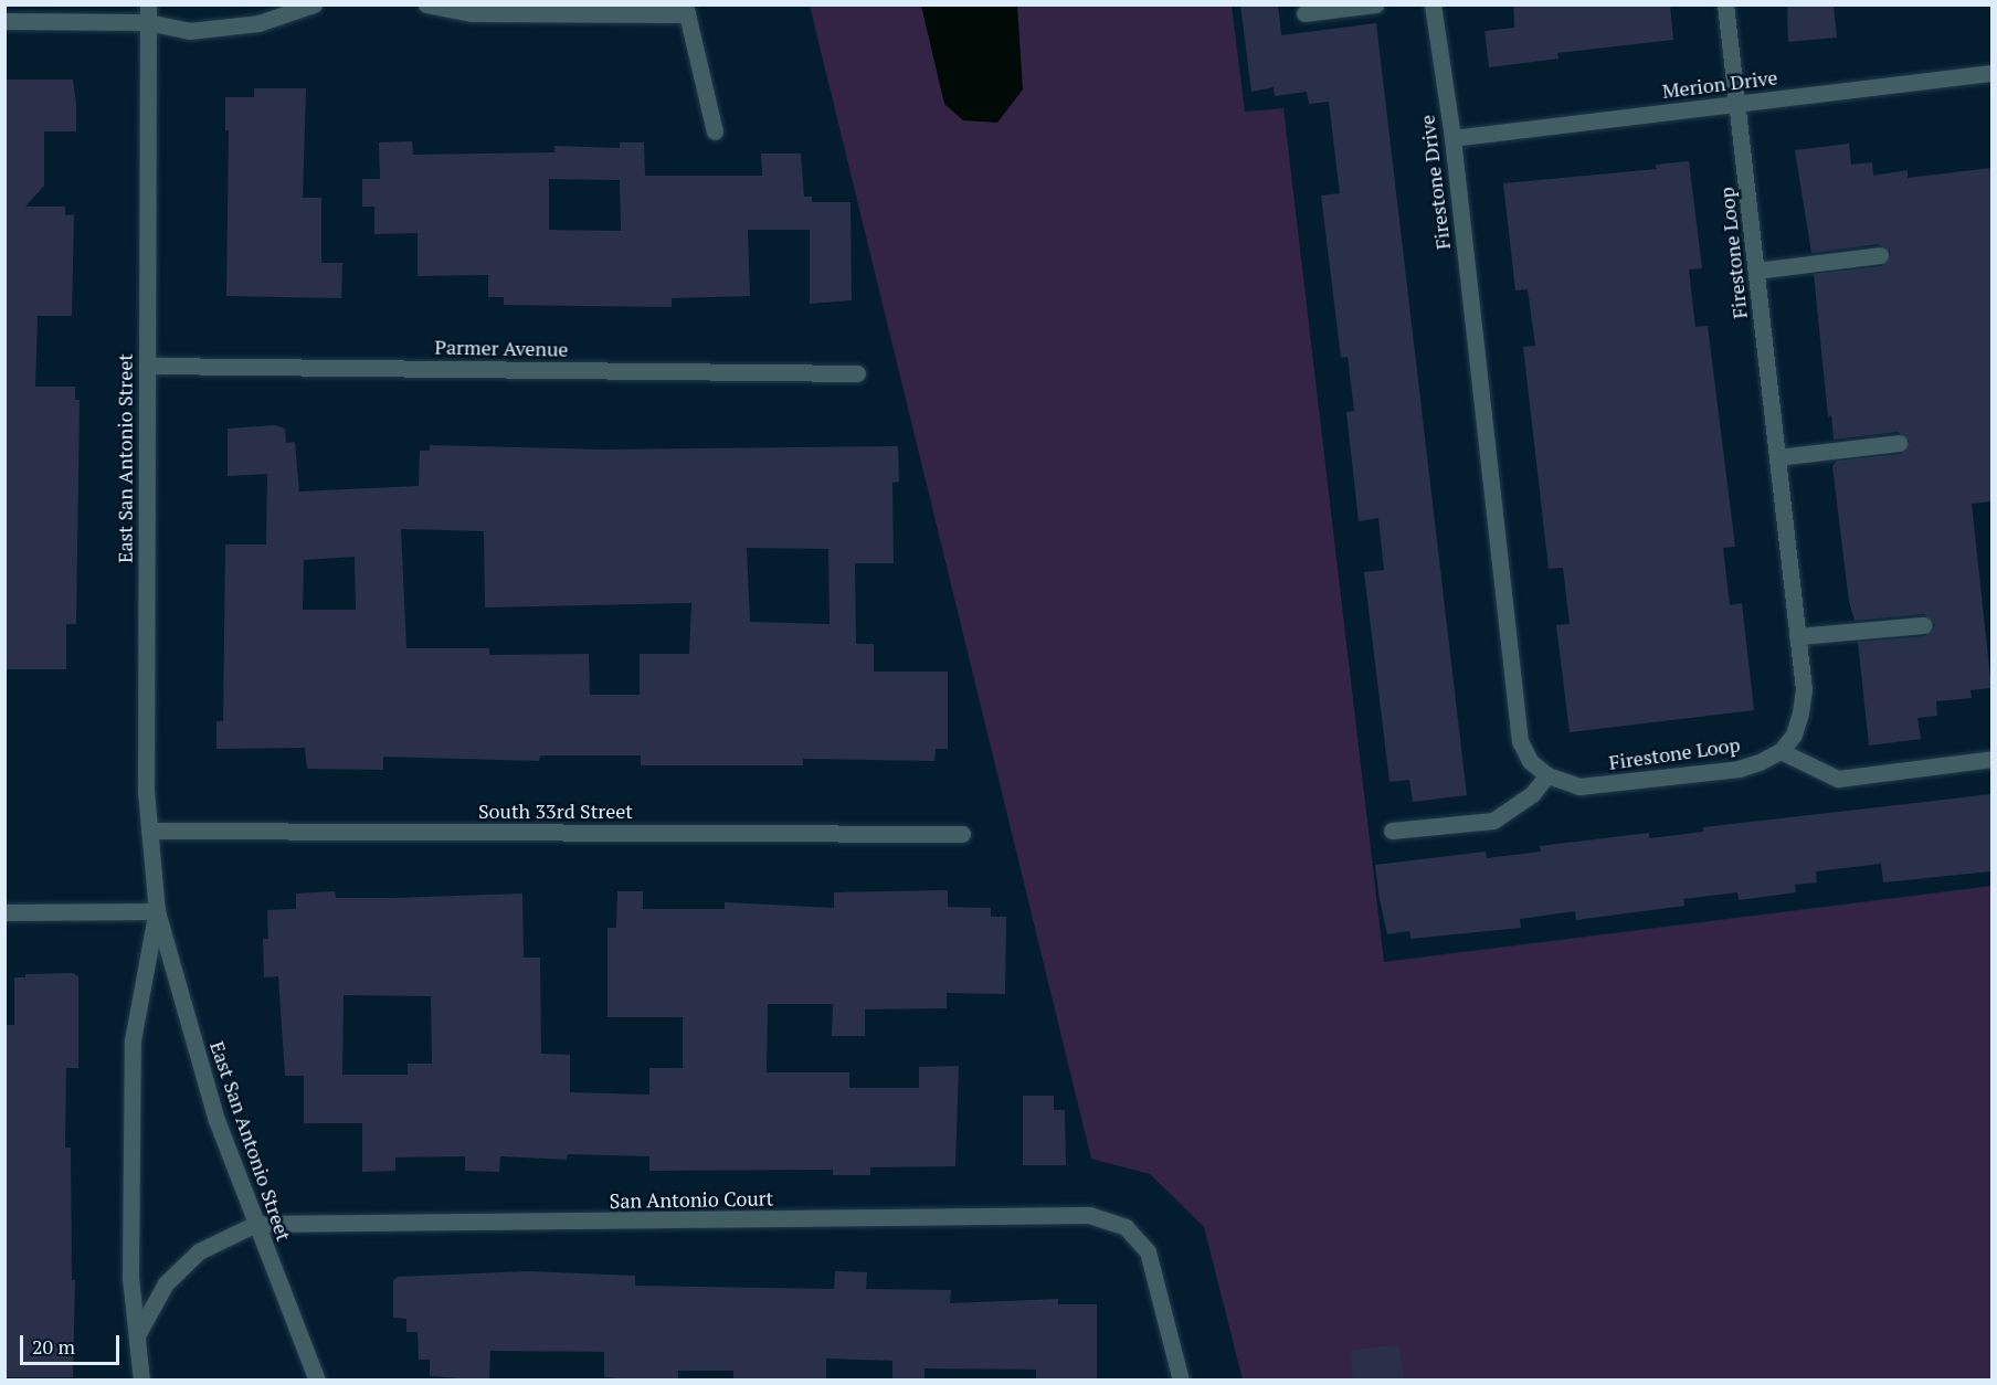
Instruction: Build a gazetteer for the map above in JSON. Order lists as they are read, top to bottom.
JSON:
{
  "streets": {
    "street": [
      "Merion Drive",
      "Firestone Drive",
      "Firestone Loop",
      "Parmer Avenue",
      "East San Antonio Street",
      "South 33rd Street",
      "San Antonio Court"
    ]
  },
  "crossings": [
    ["Merion Drive", "Firestone Drive"],
    ["Merion Drive", "Firestone Loop"],
    ["Firestone Drive", "Firestone Loop"],
    ["Parmer Avenue", "East San Antonio Street"],
    ["East San Antonio Street", "South 33rd Street"],
    ["East San Antonio Street", "San Antonio Court"]
  ],
  "scale_bar": "20 m"
}
